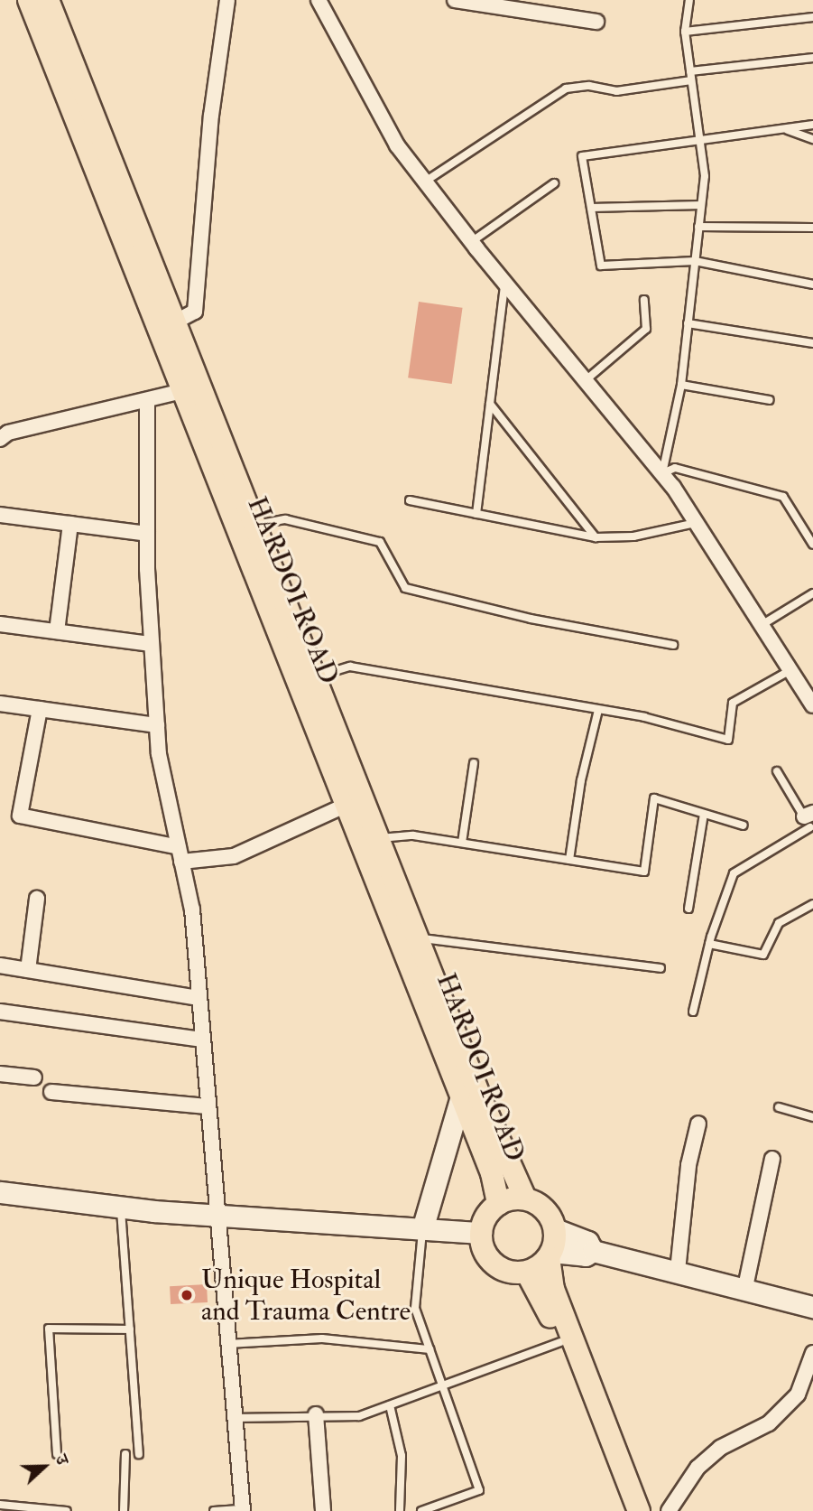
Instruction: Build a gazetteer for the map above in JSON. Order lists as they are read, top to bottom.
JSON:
{
  "streets": {
    "main road": ["HARDOI ROAD"]
  },
  "places": ["Unique Hospital and Trauma Centre"],
  "north": "right"
}
